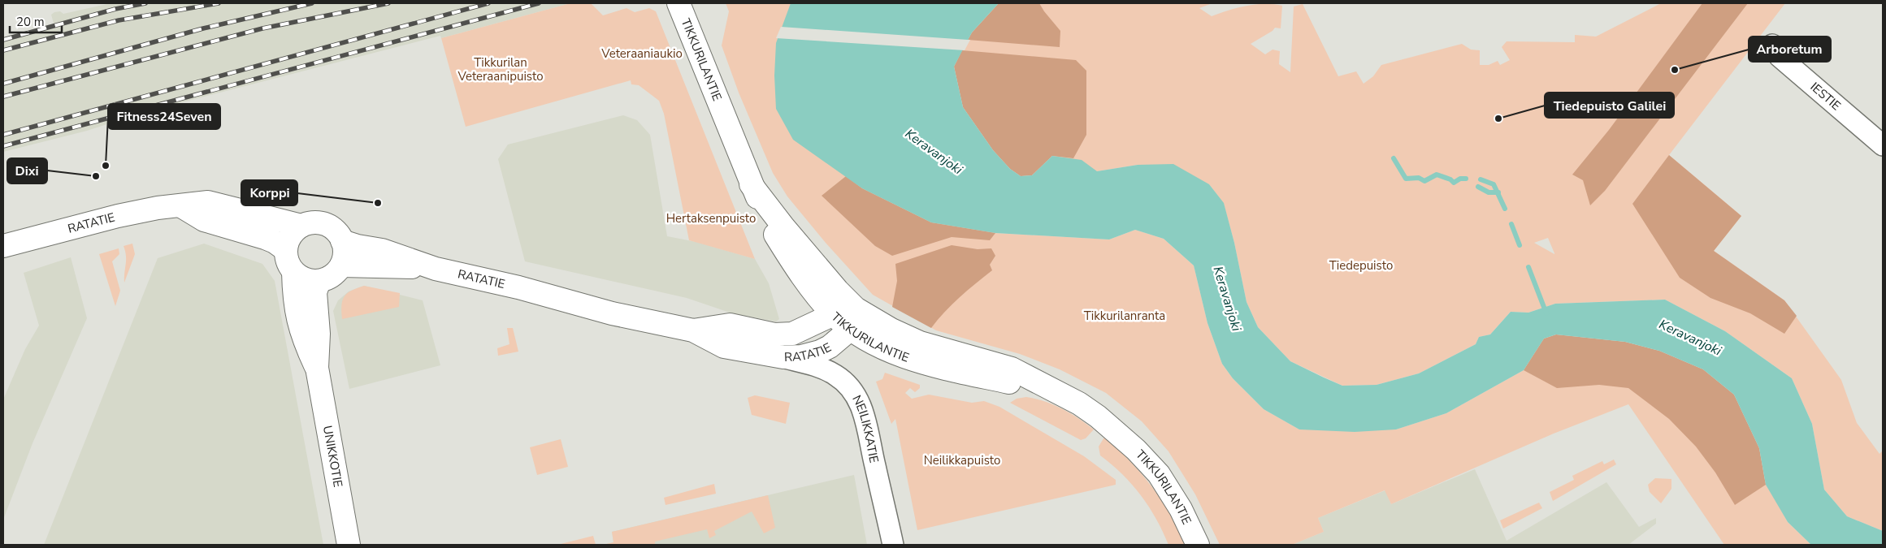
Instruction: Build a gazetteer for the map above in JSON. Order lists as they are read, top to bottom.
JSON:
{
  "streets": {
    "street": [
      "TIKKURILANTIE",
      "IESTIE",
      "RATATIE",
      "NEILIKKATIE",
      "UNIKKOTIE"
    ]
  },
  "crossings": [
    ["TIKKURILANTIE", "RATATIE"],
    ["RATATIE", "NEILIKKATIE"],
    ["RATATIE", "UNIKKOTIE"]
  ],
  "water": ["Keravanjoki"],
  "parks": [
    "Veteraaniaukio",
    "Tikkurilan Veteraanipuisto",
    "Hertaksenpuisto",
    "Tiedepuisto",
    "Tikkurilanranta",
    "Neilikkapuisto"
  ],
  "places": [
    "Arboretum",
    "Tiedepuisto Galilei",
    "Fitness24Seven",
    "Dixi",
    "Korppi"
  ],
  "scale_bar": "20 m"
}
